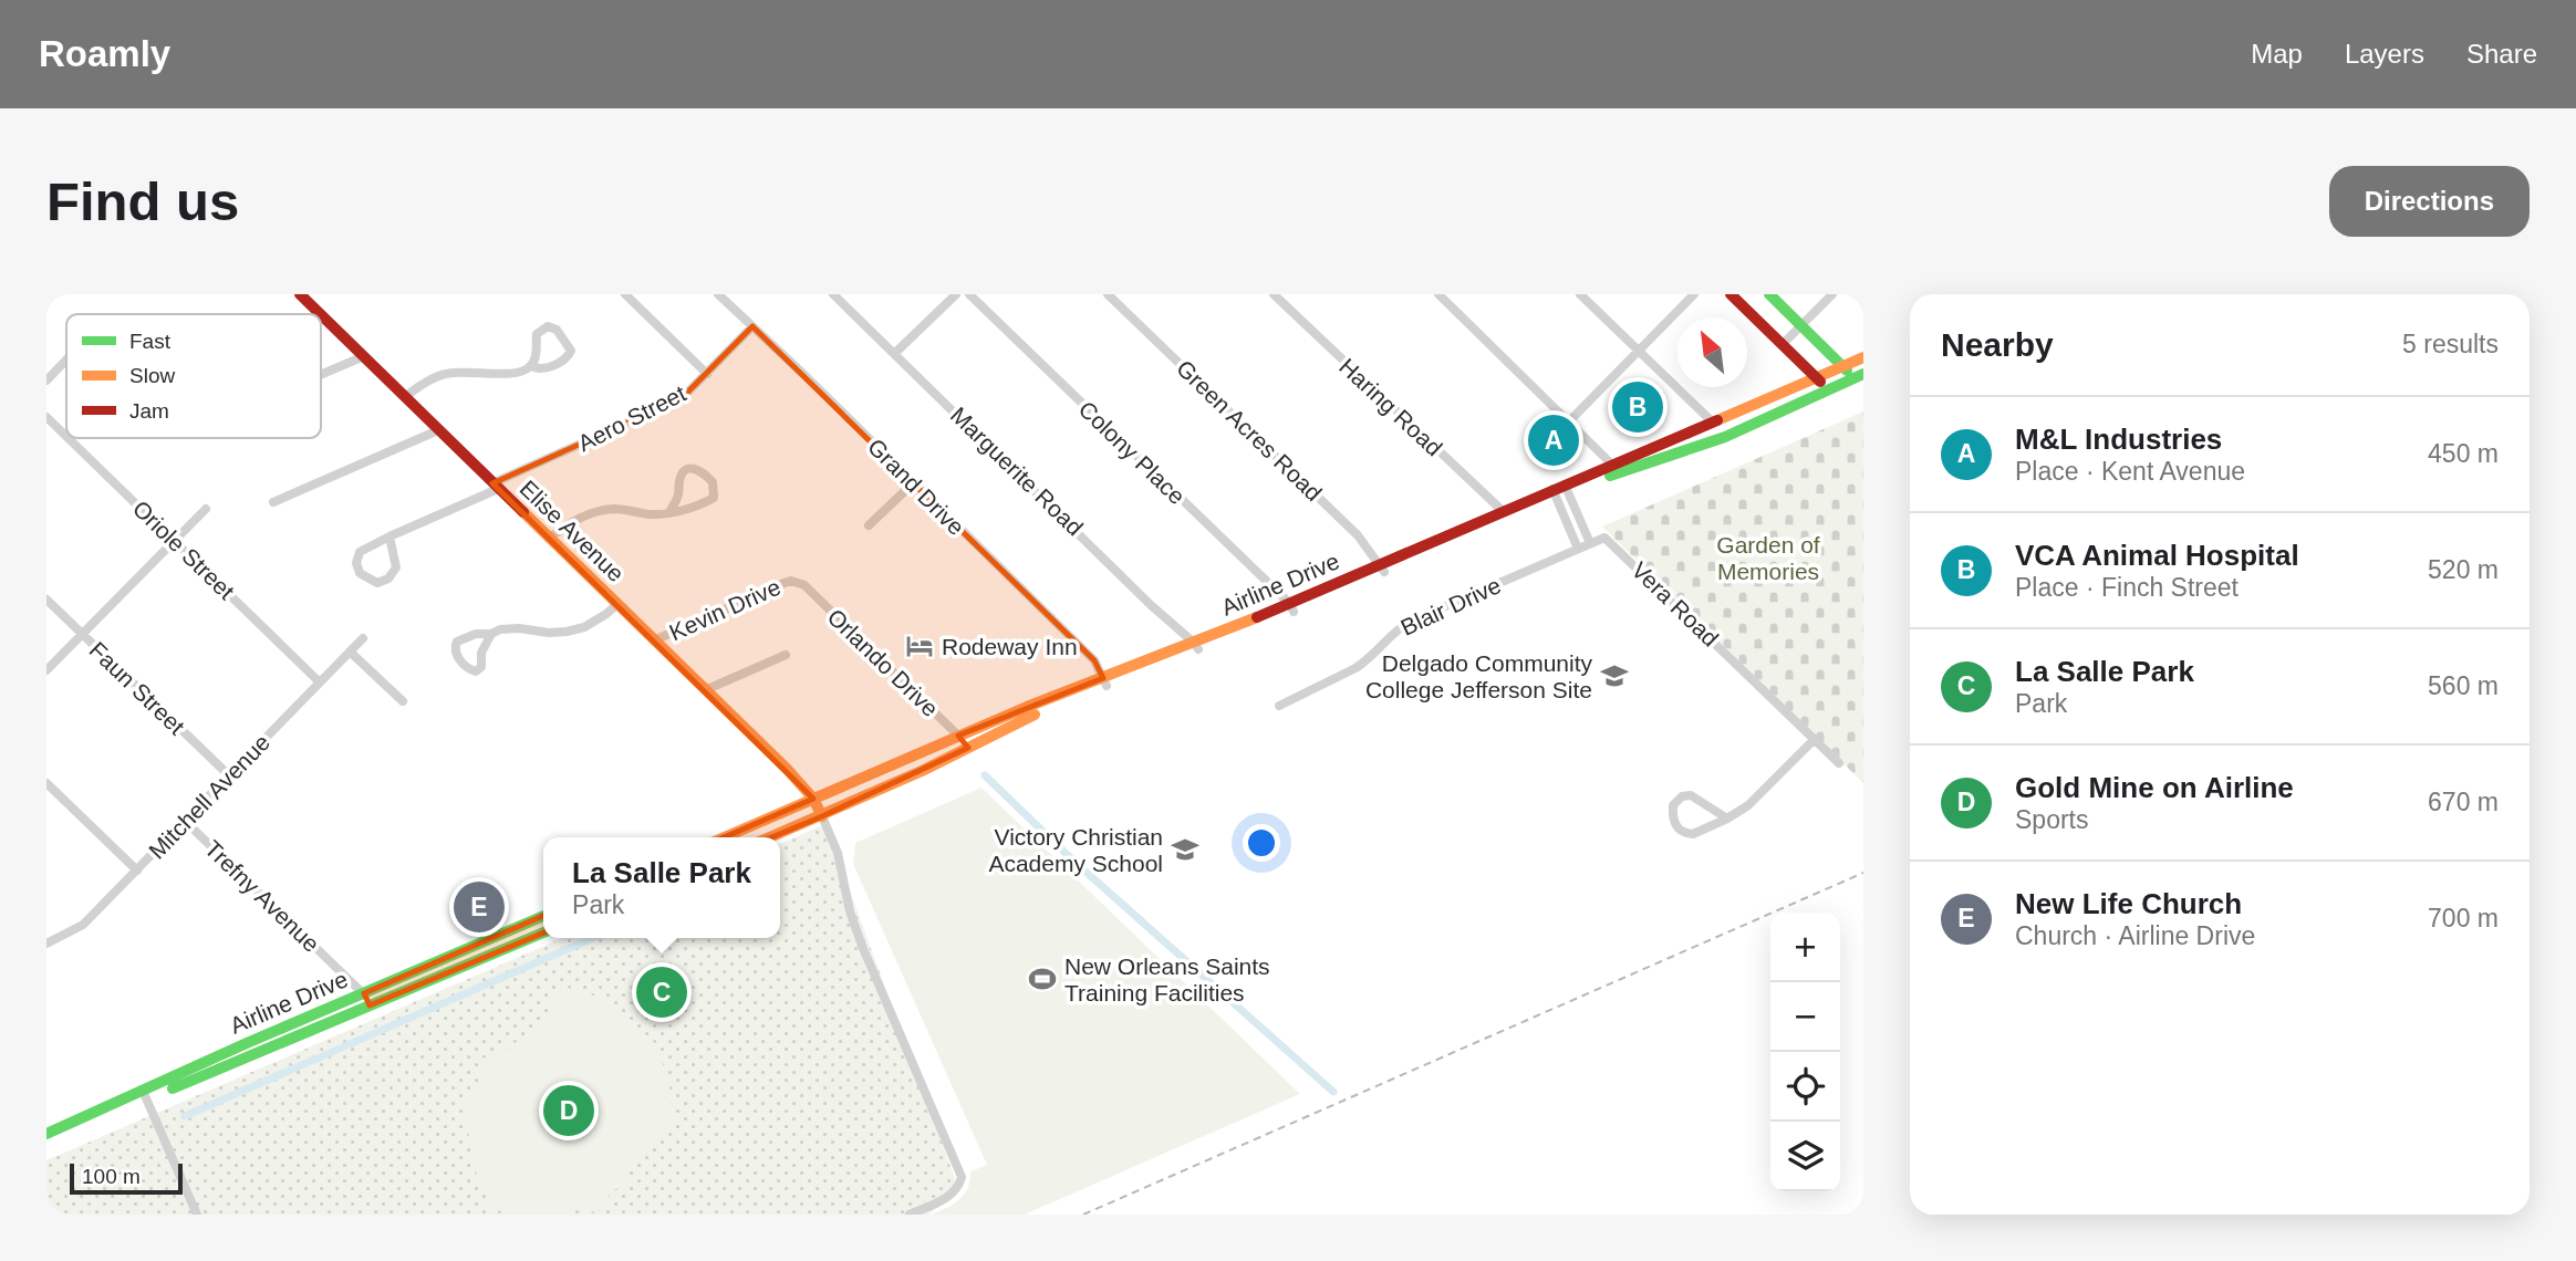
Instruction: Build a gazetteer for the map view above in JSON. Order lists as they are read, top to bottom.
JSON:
{
  "streets": {
    "main road": ["Elise Avenue", "Airline Drive"],
    "street": [
      "Haring Road",
      "Aero Street",
      "Green Acres Road",
      "Colony Place",
      "Marguerite Road",
      "Grand Drive",
      "Oriole Street",
      "Vera Road",
      "Blair Drive",
      "Kevin Drive",
      "Orlando Drive",
      "Faun Street",
      "Mitchell Avenue",
      "Trefny Avenue"
    ]
  },
  "crossings": [
    ["Haring Road", "Airline Drive"],
    ["Aero Street", "Grand Drive"],
    ["Aero Street", "Elise Avenue"],
    ["Green Acres Road", "Airline Drive"],
    ["Colony Place", "Airline Drive"],
    ["Marguerite Road", "Airline Drive"],
    ["Grand Drive", "Airline Drive"],
    ["Elise Avenue", "Airline Drive"],
    ["Elise Avenue", "Kevin Drive"],
    ["Oriole Street", "Mitchell Avenue"],
    ["Airline Drive", "Orlando Drive"],
    ["Airline Drive", "Trefny Avenue"],
    ["Vera Road", "Blair Drive"],
    ["Kevin Drive", "Orlando Drive"],
    ["Faun Street", "Mitchell Avenue"],
    ["Mitchell Avenue", "Trefny Avenue"]
  ],
  "parks": ["Garden of Memories"],
  "places": {
    "hotel": ["Rodeway Inn"],
    "school or university": ["Delgado Community College Jefferson Site", "Victory Christian Academy School"],
    "sports": ["New Orleans Saints Training Facilities"]
  },
  "legend": ["Fast", "Slow", "Jam"],
  "scale_bar": "100 m",
  "north": "top left",
  "page": {
    "header": "Roamly",
    "nav": ["Map", "Layers", "Share"],
    "buttons": "Directions",
    "title": "Find us",
    "heading": ["Nearby", "5 results"],
    "pins": [
      "B",
      "A",
      "E",
      "C",
      "D"
    ],
    "list": [
      {
        "mark": "A",
        "name": "M&L Industries",
        "note": "Place · Kent Avenue",
        "value": "450 m"
      },
      {
        "mark": "B",
        "name": "VCA Animal Hospital",
        "note": "Place · Finch Street",
        "value": "520 m"
      },
      {
        "mark": "C",
        "name": "La Salle Park",
        "note": "Park",
        "value": "560 m"
      },
      {
        "mark": "D",
        "name": "Gold Mine on Airline",
        "note": "Sports",
        "value": "670 m"
      },
      {
        "mark": "E",
        "name": "New Life Church",
        "note": "Church · Airline Drive",
        "value": "700 m"
      }
    ],
    "popup": ["La Salle Park", "Park"],
    "map_buttons": ["+", "−"],
    "scale": "100 m"
  }
}
